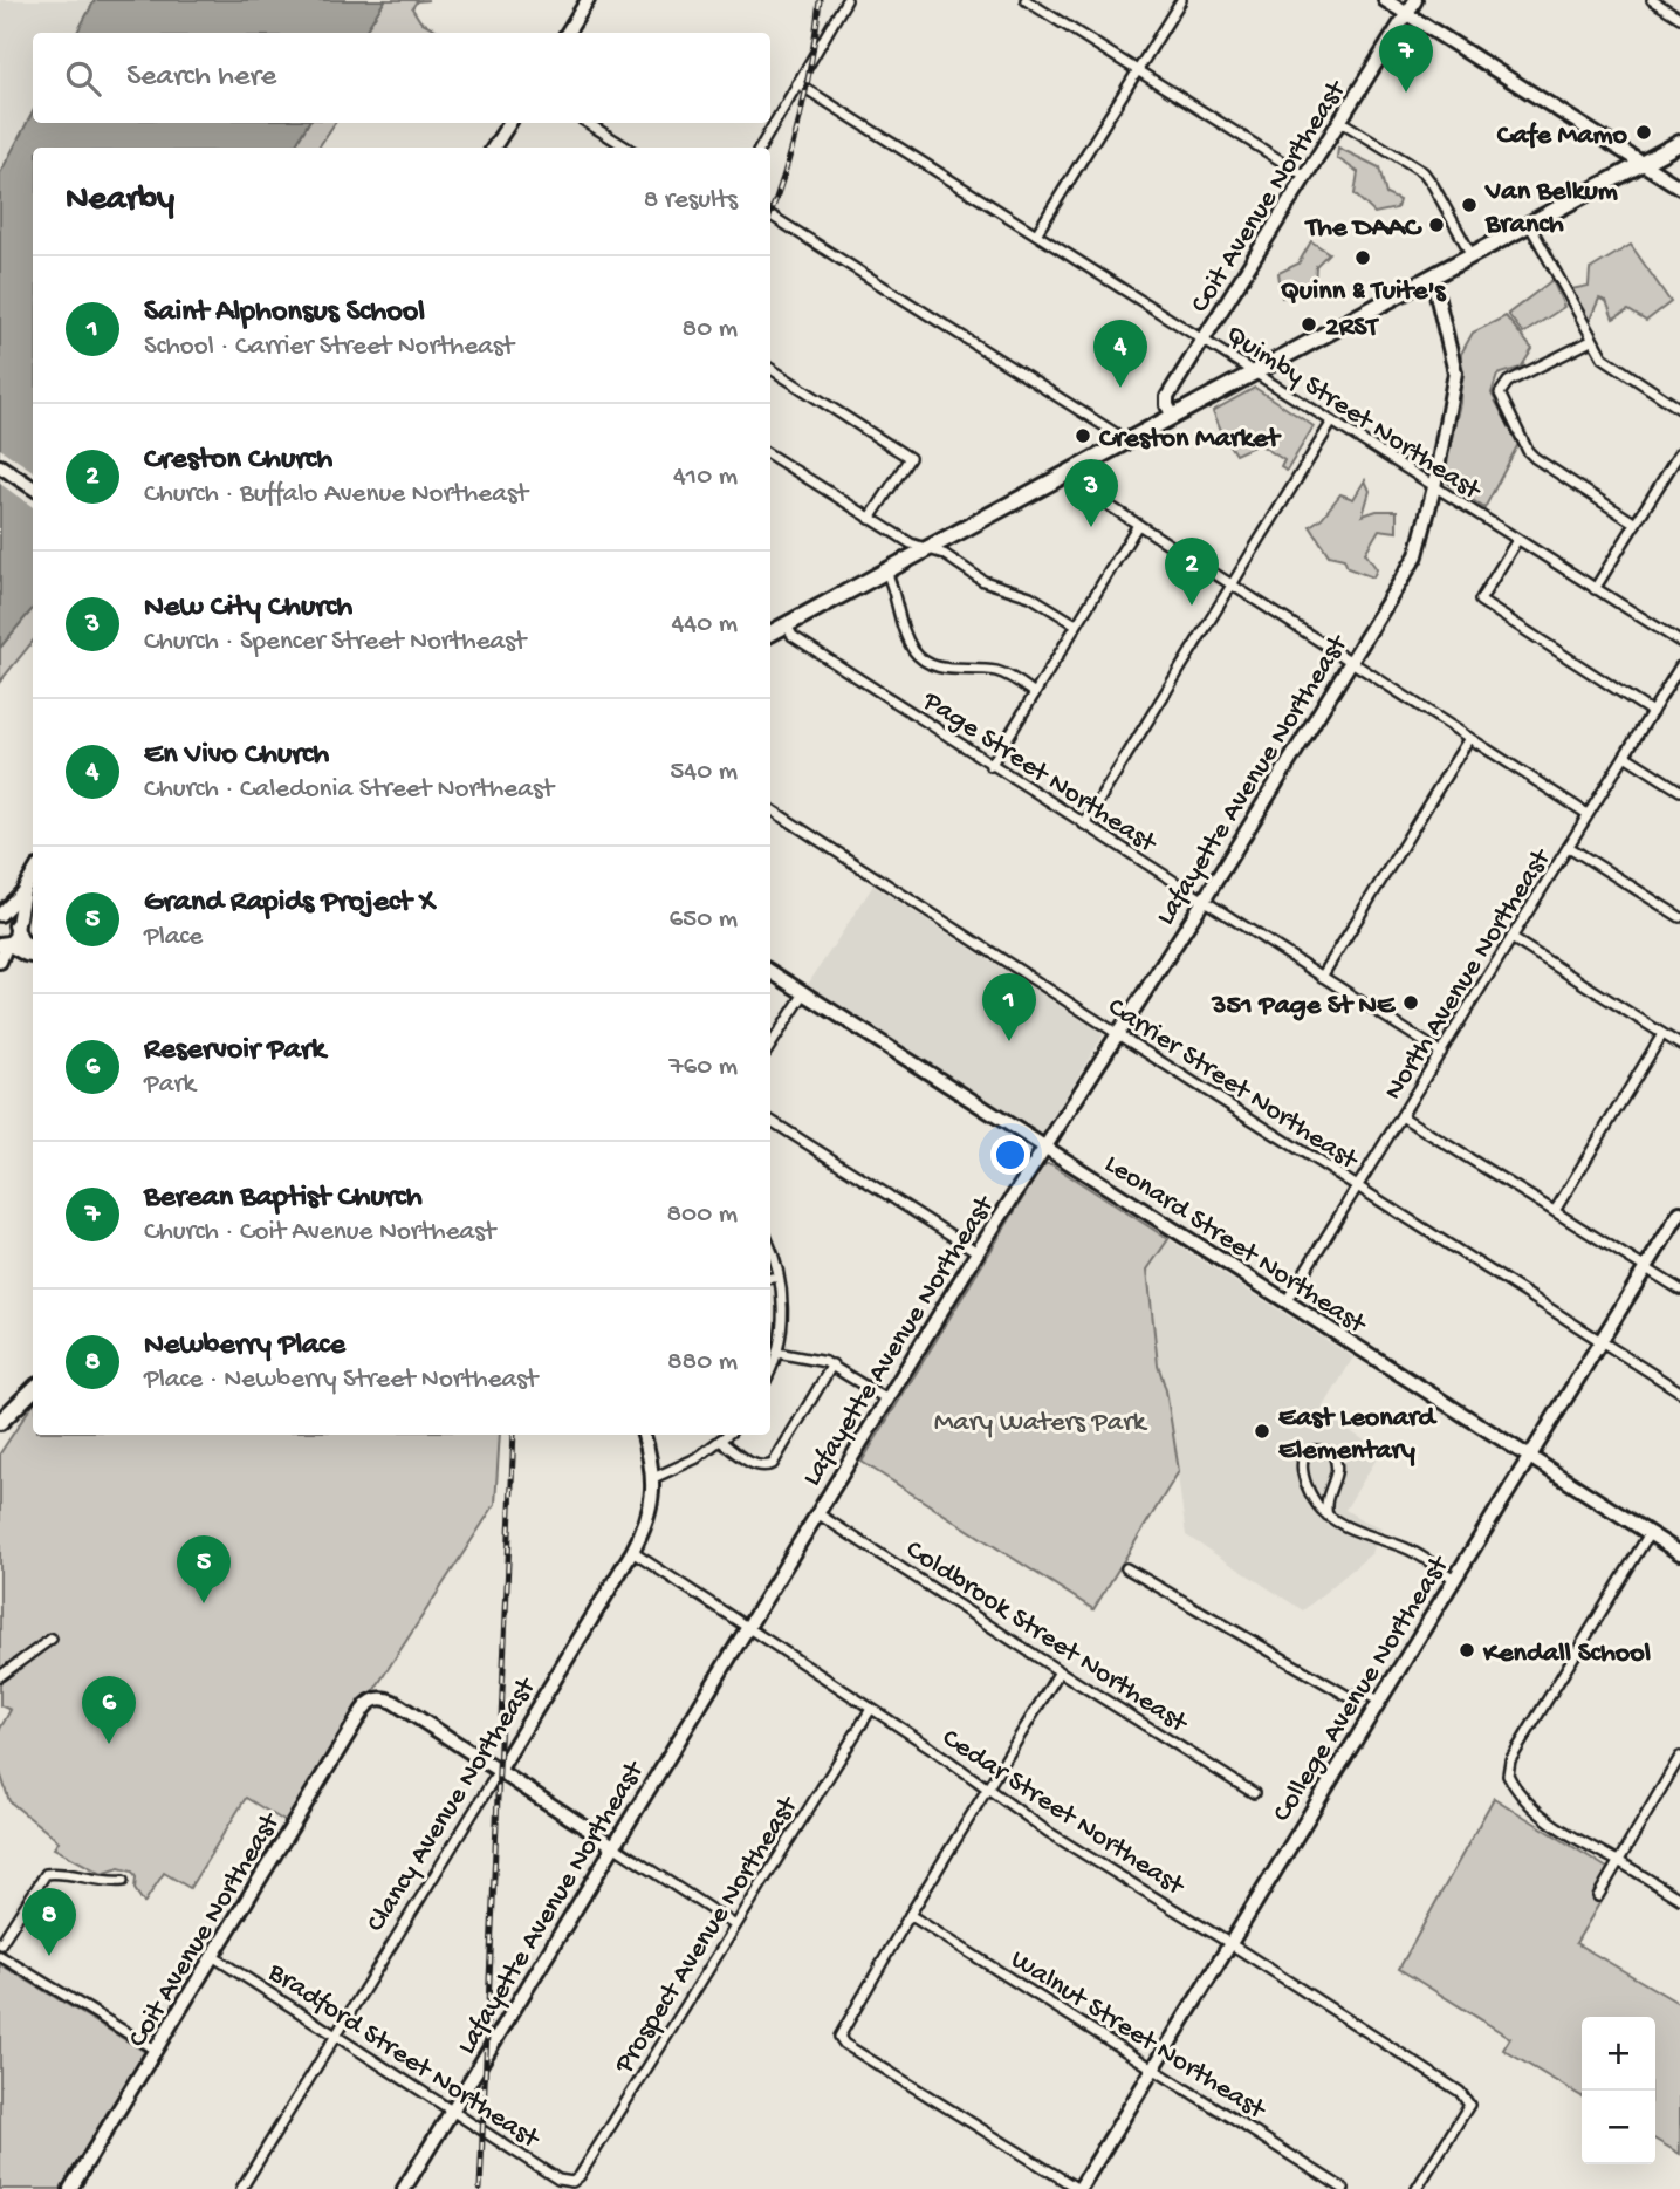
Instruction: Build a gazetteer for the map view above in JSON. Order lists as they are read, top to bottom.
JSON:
{
  "streets": {
    "street": [
      "Coit Avenue Northeast",
      "Quimby Street Northeast",
      "Page Street Northeast",
      "Lafayette Avenue Northeast",
      "North Avenue Northeast",
      "Carrier Street Northeast",
      "Leonard Street Northeast",
      "Coldbrook Street Northeast",
      "College Avenue Northeast",
      "Clancy Avenue Northeast",
      "Cedar Street Northeast",
      "Prospect Avenue Northeast",
      "Walnut Street Northeast",
      "Bradford Street Northeast"
    ]
  },
  "crossings": [
    ["Coit Avenue Northeast", "Quimby Street Northeast"],
    ["Coit Avenue Northeast", "Clancy Avenue Northeast"],
    ["Coit Avenue Northeast", "Bradford Street Northeast"],
    ["Quimby Street Northeast", "Lafayette Avenue Northeast"],
    ["Page Street Northeast", "Lafayette Avenue Northeast"],
    ["Page Street Northeast", "North Avenue Northeast"],
    ["Lafayette Avenue Northeast", "Carrier Street Northeast"],
    ["Lafayette Avenue Northeast", "Leonard Street Northeast"],
    ["Lafayette Avenue Northeast", "Coldbrook Street Northeast"],
    ["Lafayette Avenue Northeast", "Cedar Street Northeast"],
    ["Lafayette Avenue Northeast", "Bradford Street Northeast"],
    ["North Avenue Northeast", "Carrier Street Northeast"],
    ["North Avenue Northeast", "Leonard Street Northeast"],
    ["Carrier Street Northeast", "College Avenue Northeast"],
    ["Leonard Street Northeast", "College Avenue Northeast"],
    ["College Avenue Northeast", "Cedar Street Northeast"],
    ["College Avenue Northeast", "Walnut Street Northeast"],
    ["Clancy Avenue Northeast", "Cedar Street Northeast"],
    ["Clancy Avenue Northeast", "Bradford Street Northeast"],
    ["Cedar Street Northeast", "Prospect Avenue Northeast"],
    ["Prospect Avenue Northeast", "Bradford Street Northeast"]
  ],
  "parks": ["Mary Waters Park"],
  "places": [
    "Cafe Mamo",
    "Van Belkum Branch",
    "The DAAC",
    "Quinn & Tuite's",
    "2RST",
    "Creston Market",
    "351 Page St NE",
    "East Leonard Elementary",
    "Kendall School"
  ],
  "page": {
    "pins": [
      "7",
      "4",
      "3",
      "2",
      "1",
      "5",
      "6",
      "8"
    ],
    "search": "Search here",
    "heading": ["Nearby", "8 results"],
    "list": [
      {
        "mark": "1",
        "name": "Saint Alphonsus School",
        "note": "School · Carrier Street Northeast",
        "value": "80 m"
      },
      {
        "mark": "2",
        "name": "Creston Church",
        "note": "Church · Buffalo Avenue Northeast",
        "value": "410 m"
      },
      {
        "mark": "3",
        "name": "New City Church",
        "note": "Church · Spencer Street Northeast",
        "value": "440 m"
      },
      {
        "mark": "4",
        "name": "En Vivo Church",
        "note": "Church · Caledonia Street Northeast",
        "value": "540 m"
      },
      {
        "mark": "5",
        "name": "Grand Rapids Project X",
        "note": "Place",
        "value": "650 m"
      },
      {
        "mark": "6",
        "name": "Reservoir Park",
        "note": "Park",
        "value": "760 m"
      },
      {
        "mark": "7",
        "name": "Berean Baptist Church",
        "note": "Church · Coit Avenue Northeast",
        "value": "800 m"
      },
      {
        "mark": "8",
        "name": "Newberry Place",
        "note": "Place · Newberry Street Northeast",
        "value": "880 m"
      }
    ],
    "map_buttons": ["+", "−"]
  }
}
